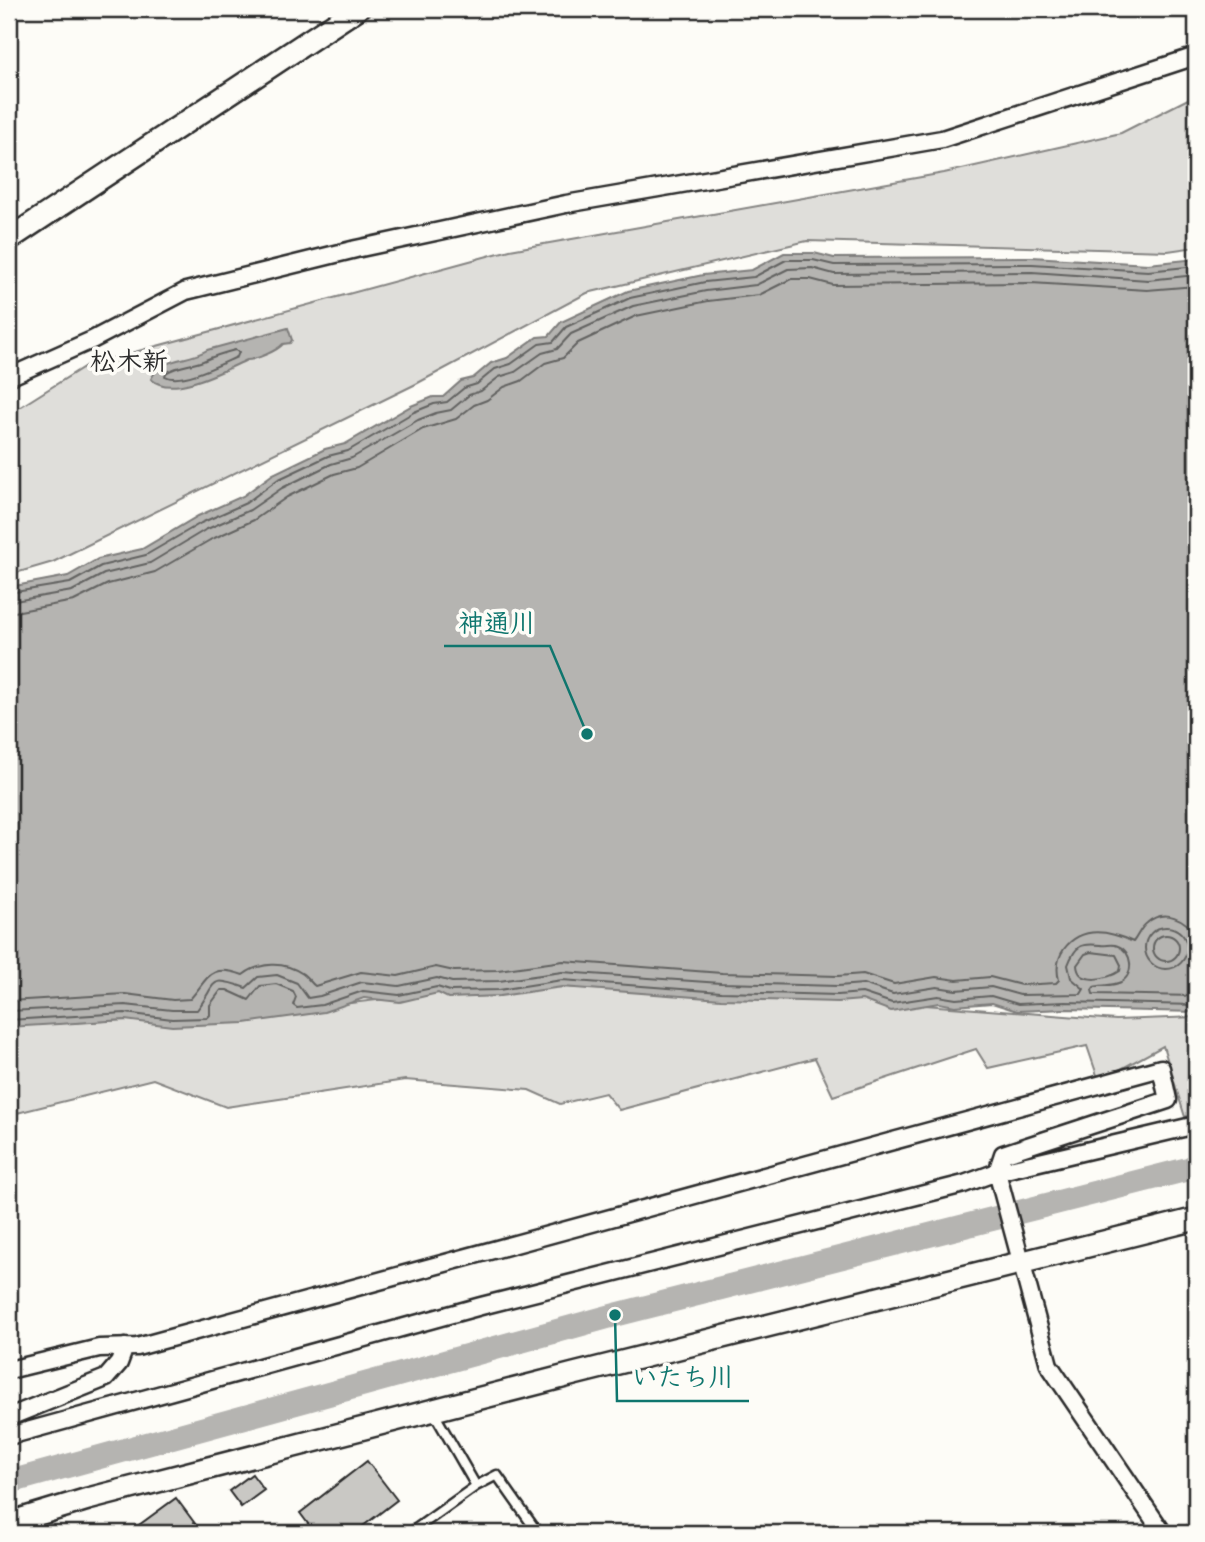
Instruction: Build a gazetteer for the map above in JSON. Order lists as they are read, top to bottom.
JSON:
{
  "districts": ["松木新"],
  "places": ["神通川", "いたち川"]
}
